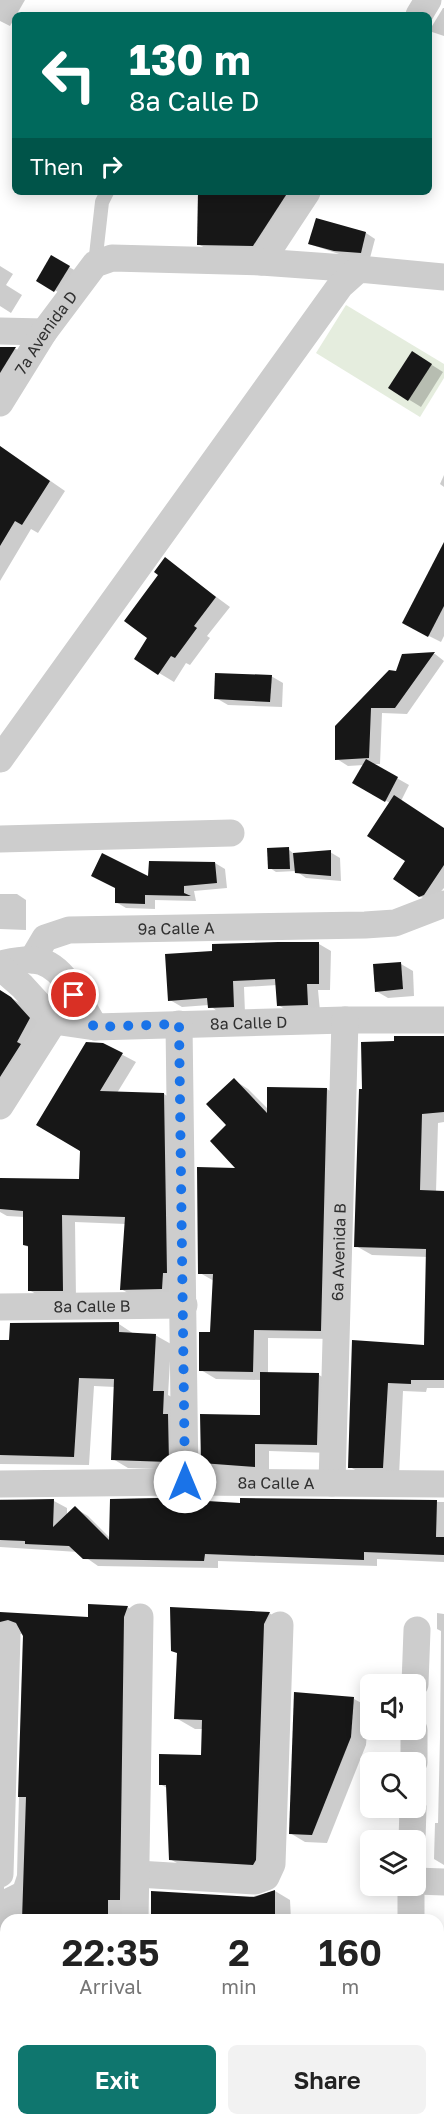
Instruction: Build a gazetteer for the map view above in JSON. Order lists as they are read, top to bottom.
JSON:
{
  "streets": {
    "street": [
      "7a Avenida D",
      "9a Calle A",
      "8a Calle D",
      "6a Avenida B",
      "8a Calle B",
      "8a Calle A"
    ]
  },
  "crossings": [
    ["8a Calle D", "6a Avenida B"],
    ["6a Avenida B", "8a Calle A"]
  ],
  "page": {
    "turn": ["130 m", "8a Calle D"],
    "then": "Then",
    "eta": [
      "22:35",
      "Arrival",
      "2",
      "min",
      "160",
      "m"
    ],
    "buttons": ["Exit", "Share"]
  }
}
